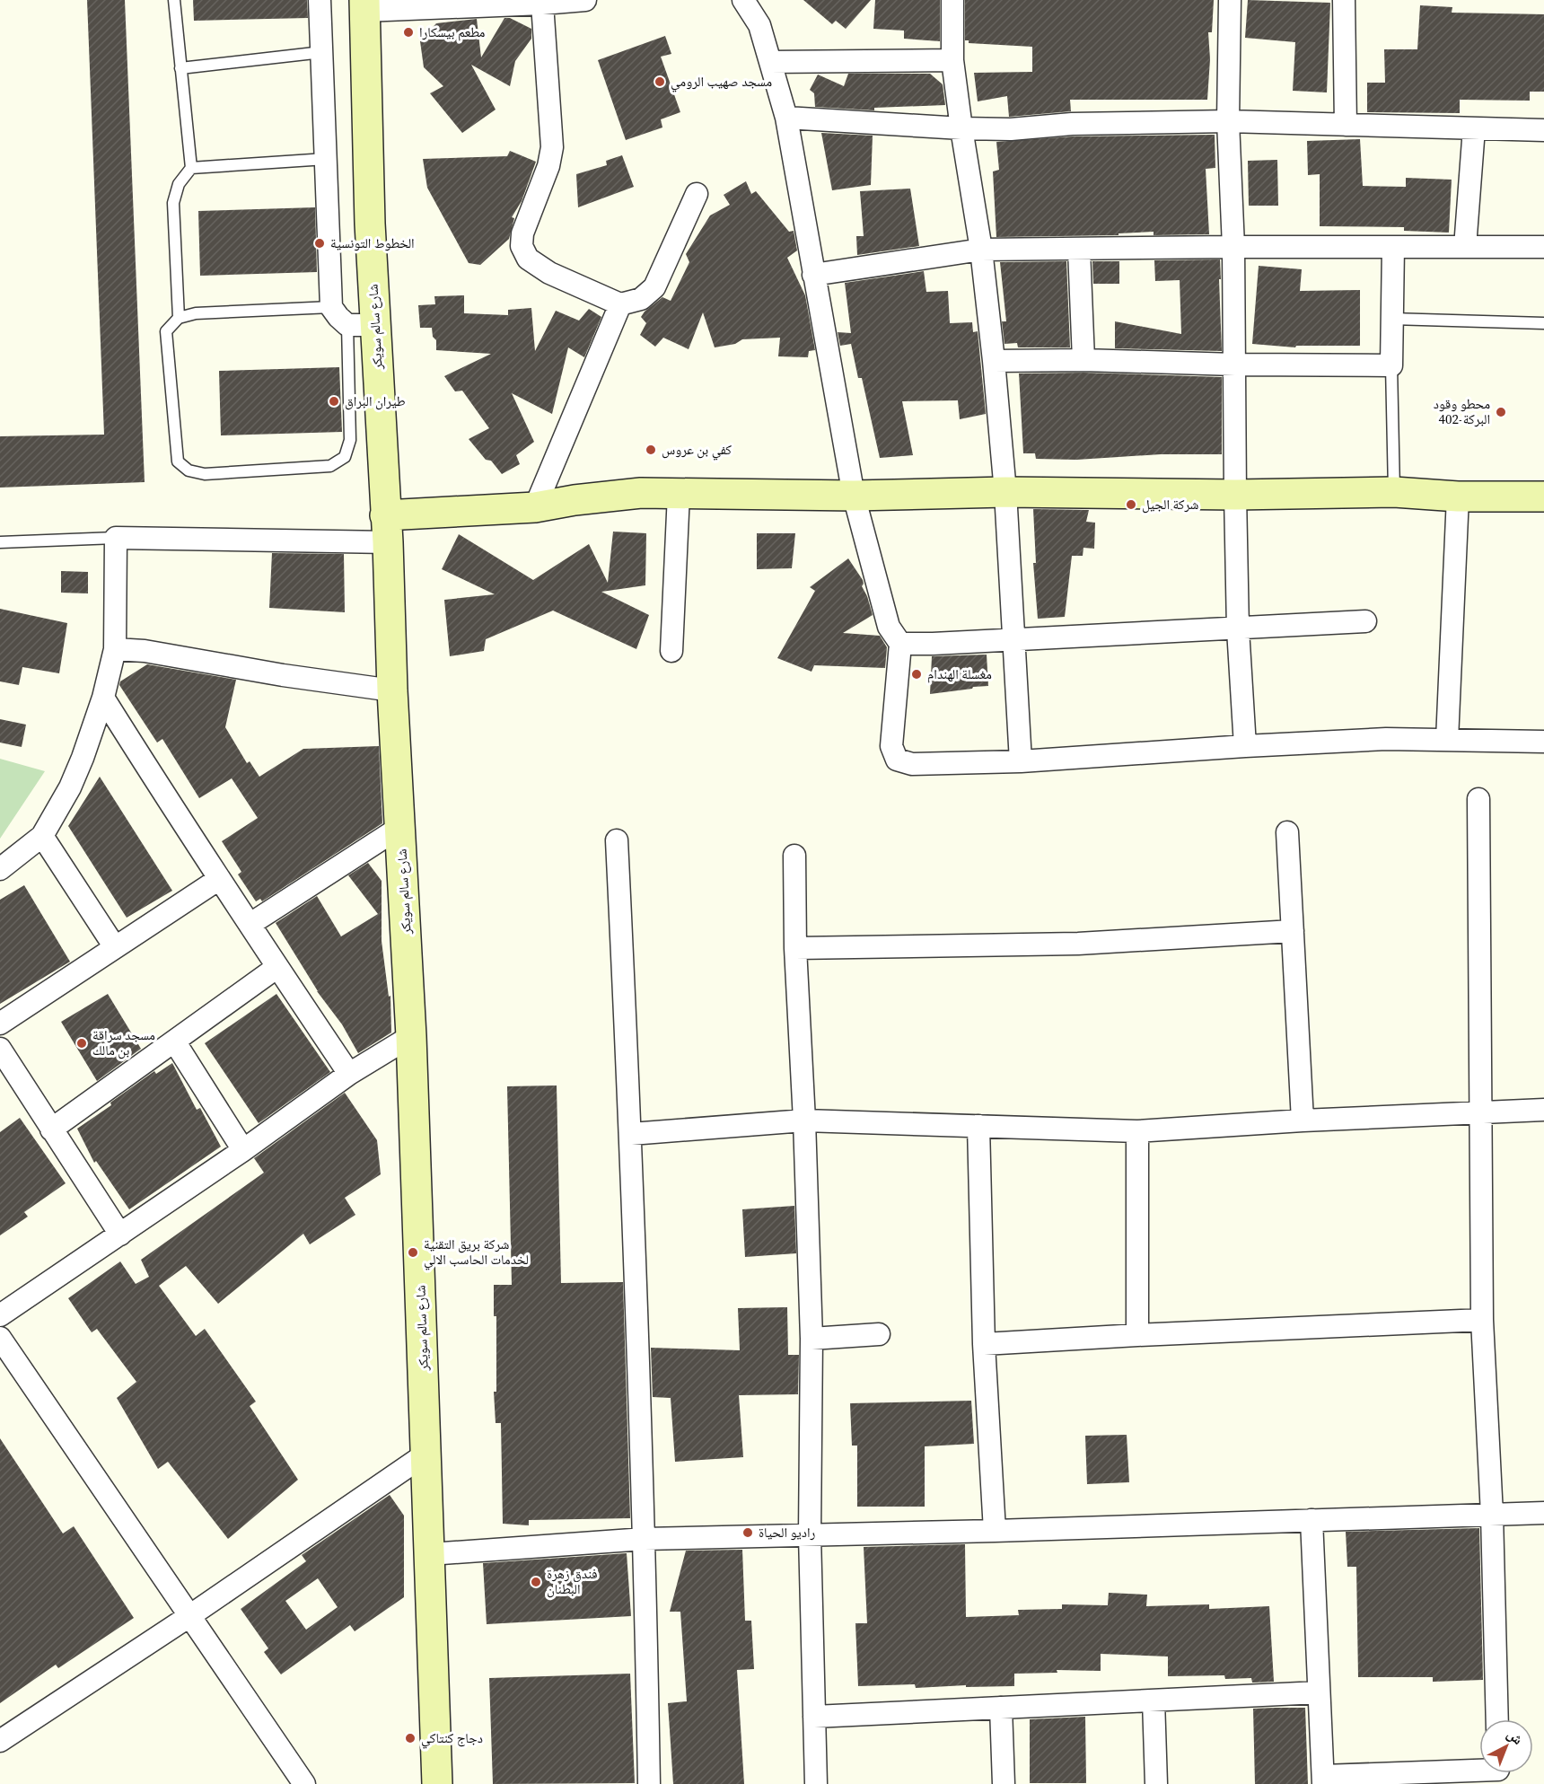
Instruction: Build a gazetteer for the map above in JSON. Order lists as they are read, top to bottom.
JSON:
{
  "streets": {
    "street": ["شارع سالم سويكر"]
  },
  "places": [
    "مطعم بيسكارا",
    "مسجد صهيب الرومي",
    "الخطوط التونسية",
    "طيران البراق",
    "محطو وقود 402-البركة",
    "كفي بن عروس",
    "شركة الجيل",
    "مغسلة الهندام",
    "مسجد سراقة بن مالك",
    "شركة بريق التقنية لخدمات الحاسب الالي",
    "راديو الحياة",
    "فندق زهرة البطنان",
    "دجاج كنتاكي"
  ],
  "north": "top right"
}
